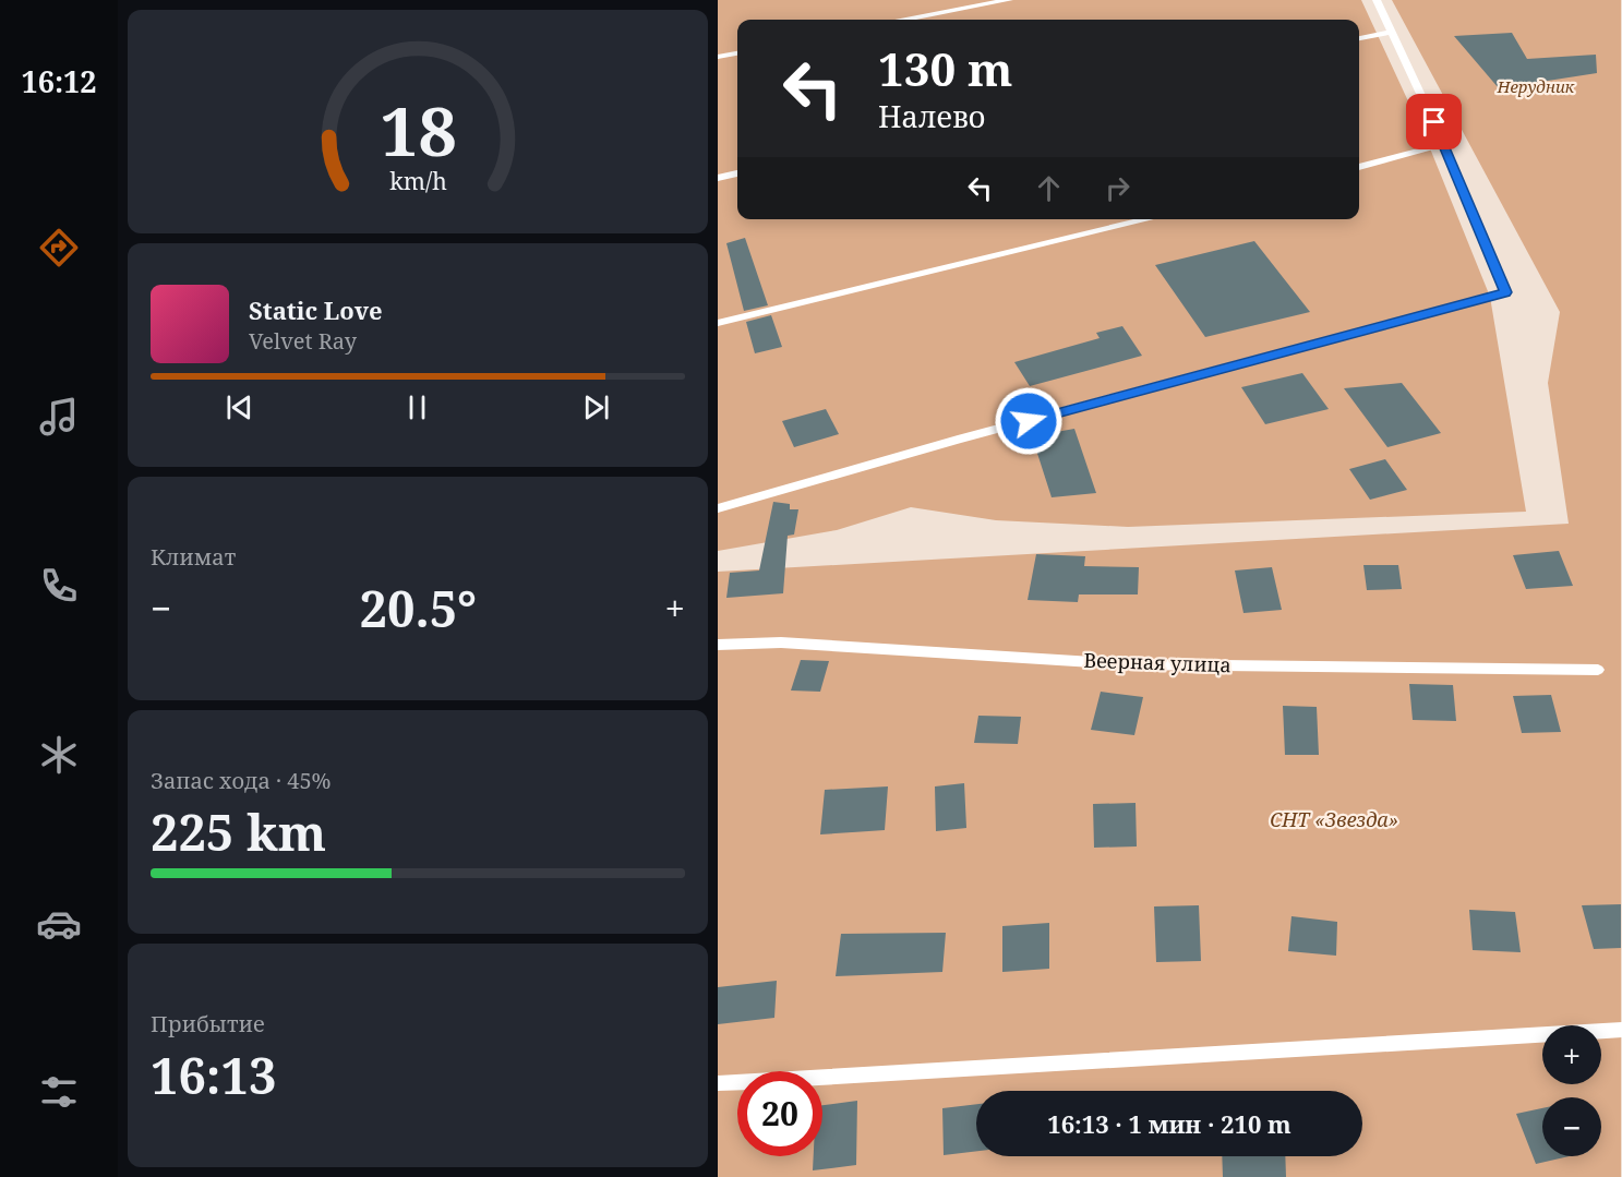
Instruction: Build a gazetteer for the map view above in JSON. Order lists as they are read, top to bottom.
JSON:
{
  "streets": {
    "lane": ["Веерная улица"]
  },
  "parks": ["Нерудник", "СНТ «Звезда»"],
  "page": {
    "tabs": "16:12",
    "turn": ["130 m", "Налево"],
    "song": ["Static Love", "Velvet Ray"],
    "tile": [
      "Климат",
      ["Запас хода · 45%", "225 km"],
      ["Прибытие", "16:13"]
    ],
    "heat": ["−", "20.5°", "+"],
    "map_buttons": ["+", "−"],
    "limit": "20",
    "trip": "16:13 · 1 мин · 210 m",
    "gauge": ["18", "km/h"]
  }
}
